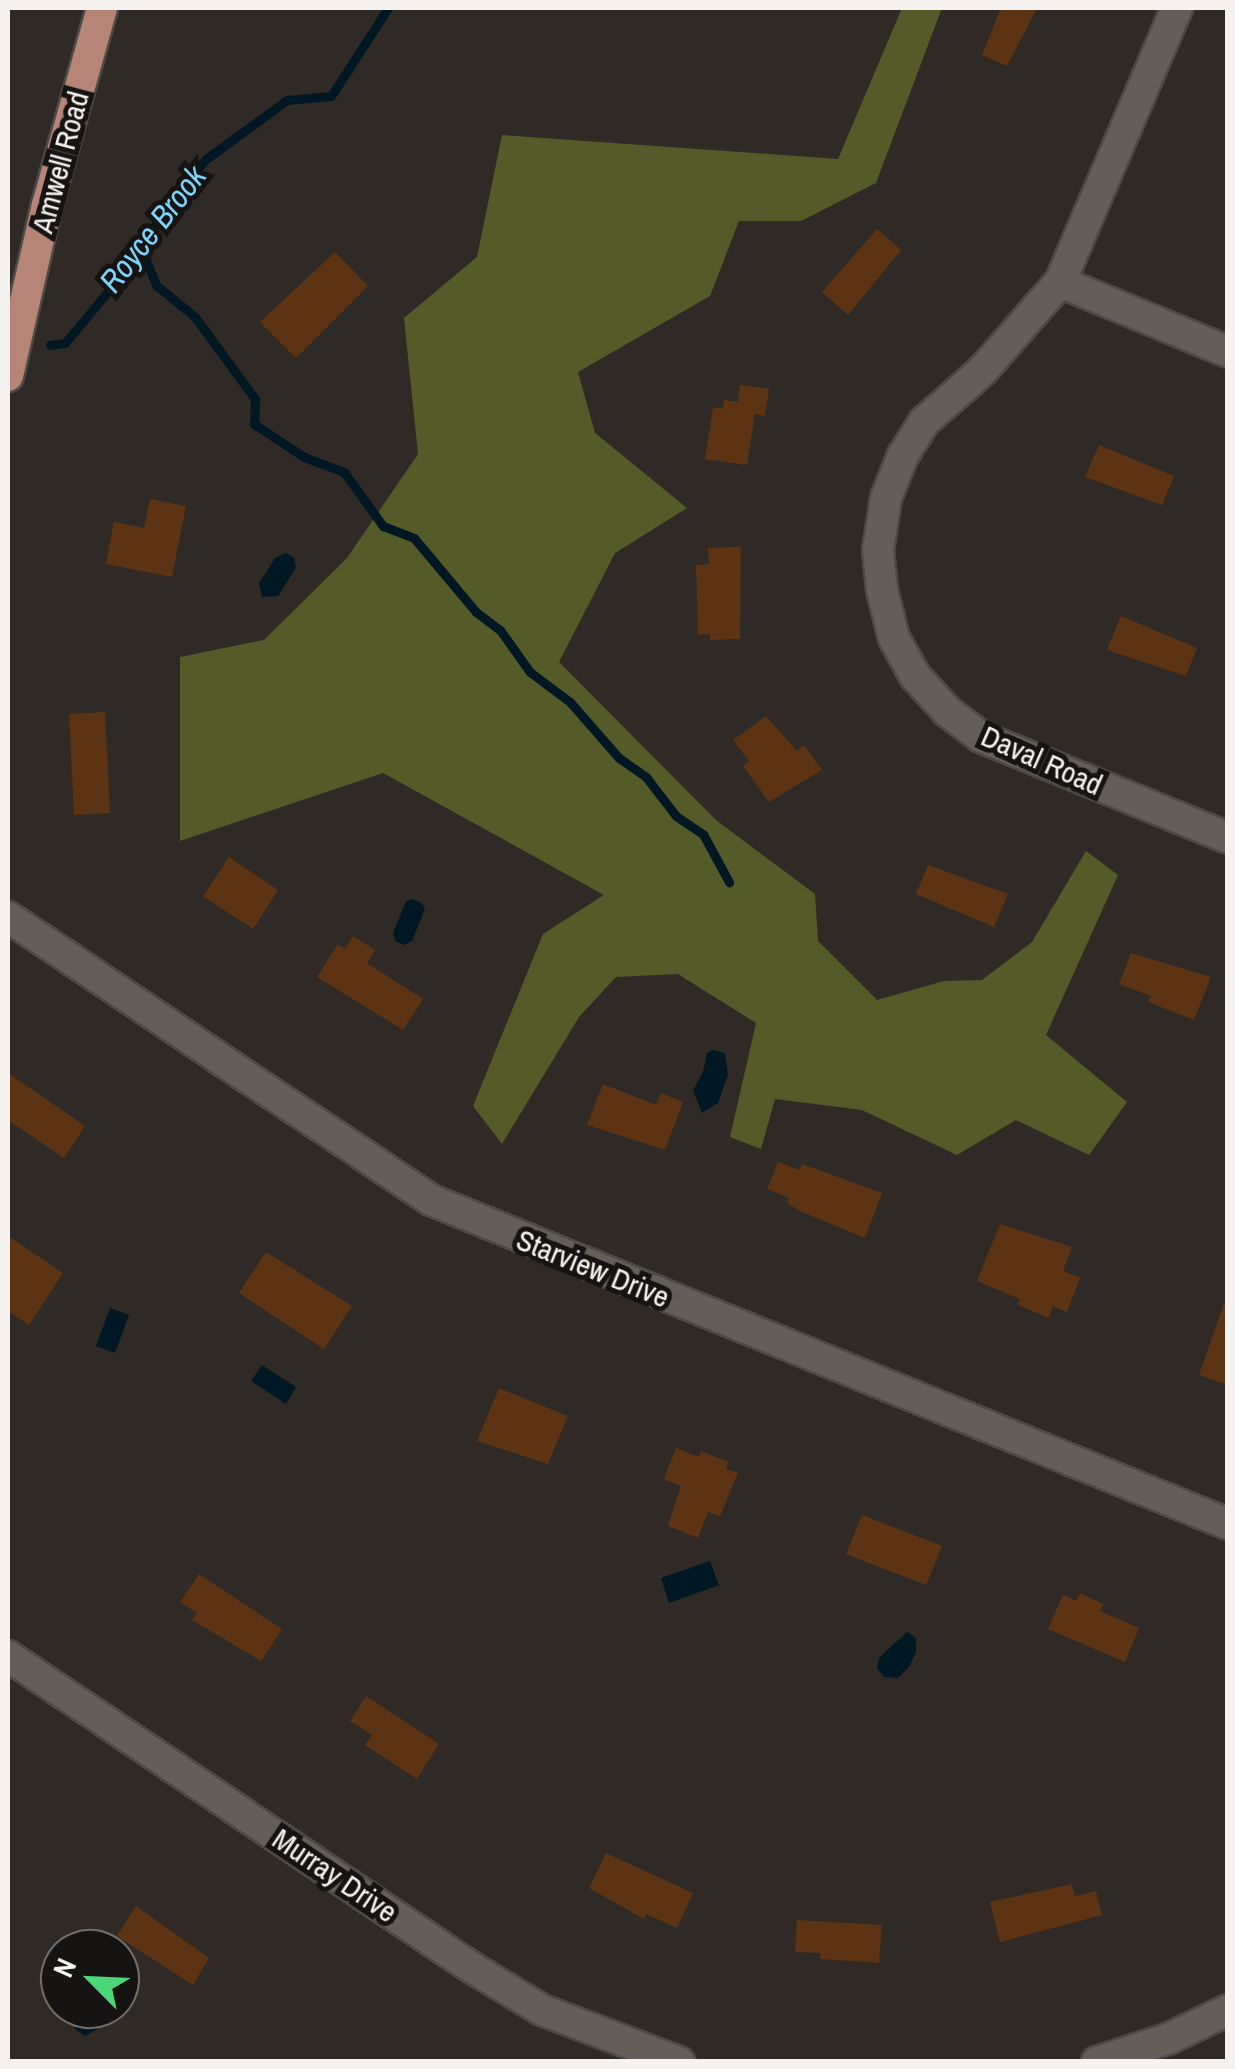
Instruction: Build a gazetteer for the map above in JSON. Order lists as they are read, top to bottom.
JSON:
{
  "streets": {
    "main road": ["Amwell Road"],
    "street": ["Daval Road", "Starview Drive", "Murray Drive"]
  },
  "water": ["Royce Brook"],
  "north": "top left"
}
